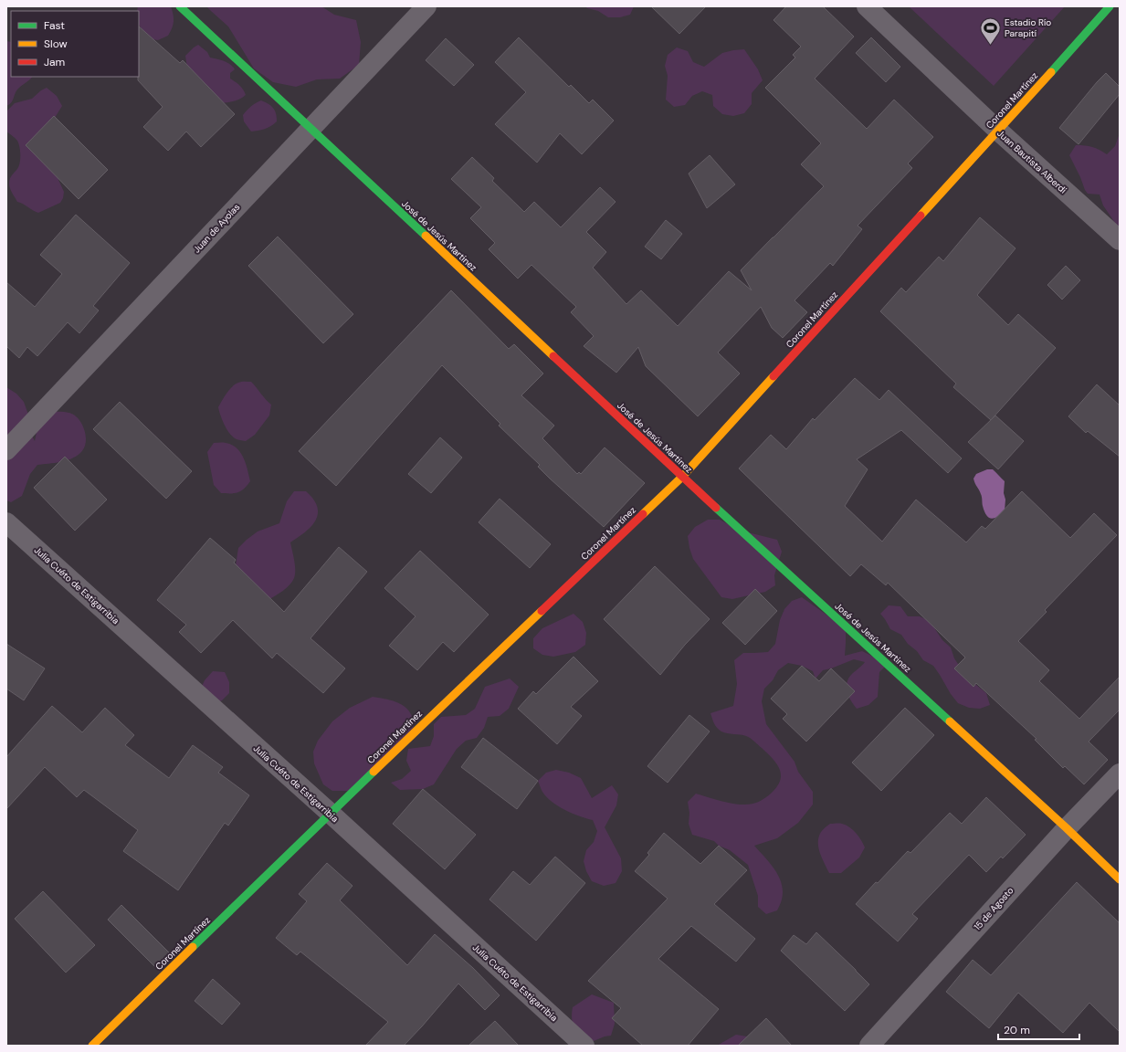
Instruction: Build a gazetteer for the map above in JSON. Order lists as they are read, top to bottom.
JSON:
{
  "streets": {
    "street": [
      "Coronel Martínez",
      "Juan Bautista Alberdi",
      "Juan de Ayolas",
      "José de Jesús Martinez",
      "Julia Cuéto de Estigarribia",
      "15 de Agosto"
    ]
  },
  "crossings": [
    ["Coronel Martínez", "Juan Bautista Alberdi"],
    ["Coronel Martínez", "José de Jesús Martinez"],
    ["Coronel Martínez", "Julia Cuéto de Estigarribia"],
    ["Juan de Ayolas", "José de Jesús Martinez"],
    ["José de Jesús Martinez", "15 de Agosto"]
  ],
  "places": {
    "sports": ["Estadio Río Parapití"]
  },
  "legend": ["Fast", "Slow", "Jam"],
  "scale_bar": "20 m"
}
